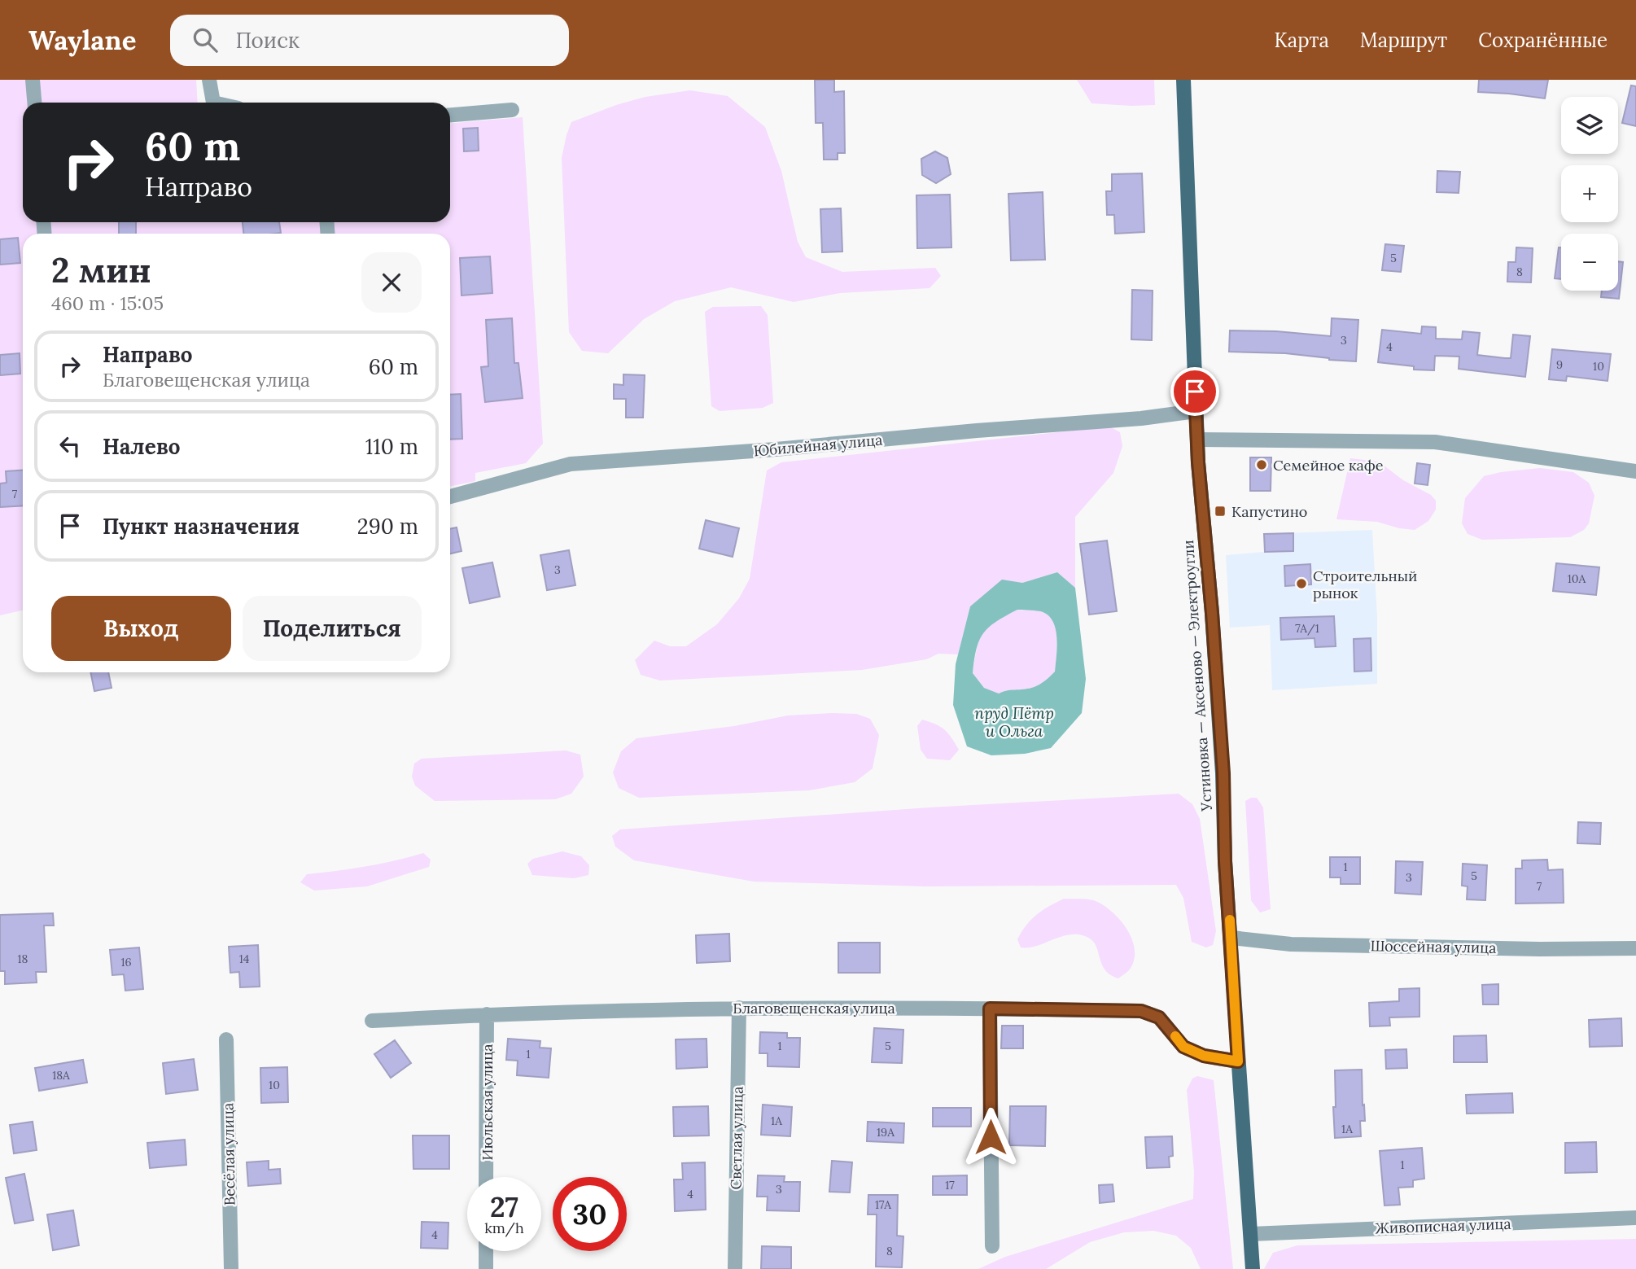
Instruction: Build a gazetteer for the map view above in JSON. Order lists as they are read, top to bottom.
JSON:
{
  "streets": {
    "main road": ["Устиновка — Аксеново — Электроугли"],
    "street": [
      "Юбилейная улица",
      "Шоссейная улица",
      "Благовещенская улица",
      "Июльская улица",
      "Светлая улица",
      "Весёлая улица",
      "Живописная улица"
    ]
  },
  "crossings": [
    ["Юбилейная улица", "Устиновка — Аксеново — Электроугли"],
    ["Устиновка — Аксеново — Электроугли", "Шоссейная улица"],
    ["Устиновка — Аксеново — Электроугли", "Благовещенская улица"],
    ["Устиновка — Аксеново — Электроугли", "Живописная улица"],
    ["Благовещенская улица", "Июльская улица"],
    ["Благовещенская улица", "Светлая улица"]
  ],
  "water": ["пруд Пётр и Ольга"],
  "places": {
    "other": ["Семейное кафе", "Строительный рынок"],
    "transit": ["Капустино"]
  },
  "house_numbers": [
    "5",
    "8",
    "3",
    "4",
    "9",
    "10",
    "7",
    "3",
    "10А",
    "7А/1",
    "1",
    "5",
    "3",
    "7",
    "18",
    "14",
    "16",
    "1",
    "5",
    "1",
    "18А",
    "10",
    "1А",
    "1А",
    "19А",
    "1",
    "17",
    "3",
    "4",
    "17А",
    "4",
    "8"
  ],
  "page": {
    "header": "Waylane",
    "search": "Поиск",
    "nav": ["Карта", "Маршрут", "Сохранённые"],
    "map_buttons": ["+", "−"],
    "turn": ["60 m", "Направо"],
    "heading": ["2 мин", "460 m · 15:05"],
    "list": [
      {
        "name": "Направо",
        "note": "Благовещенская улица",
        "value": "60 m"
      },
      {
        "name": "Налево",
        "value": "110 m"
      },
      {
        "name": "Пункт назначения",
        "value": "290 m"
      }
    ],
    "buttons": ["Выход", "Поделиться"],
    "speed": "27 km/h",
    "limit": "30"
  }
}
